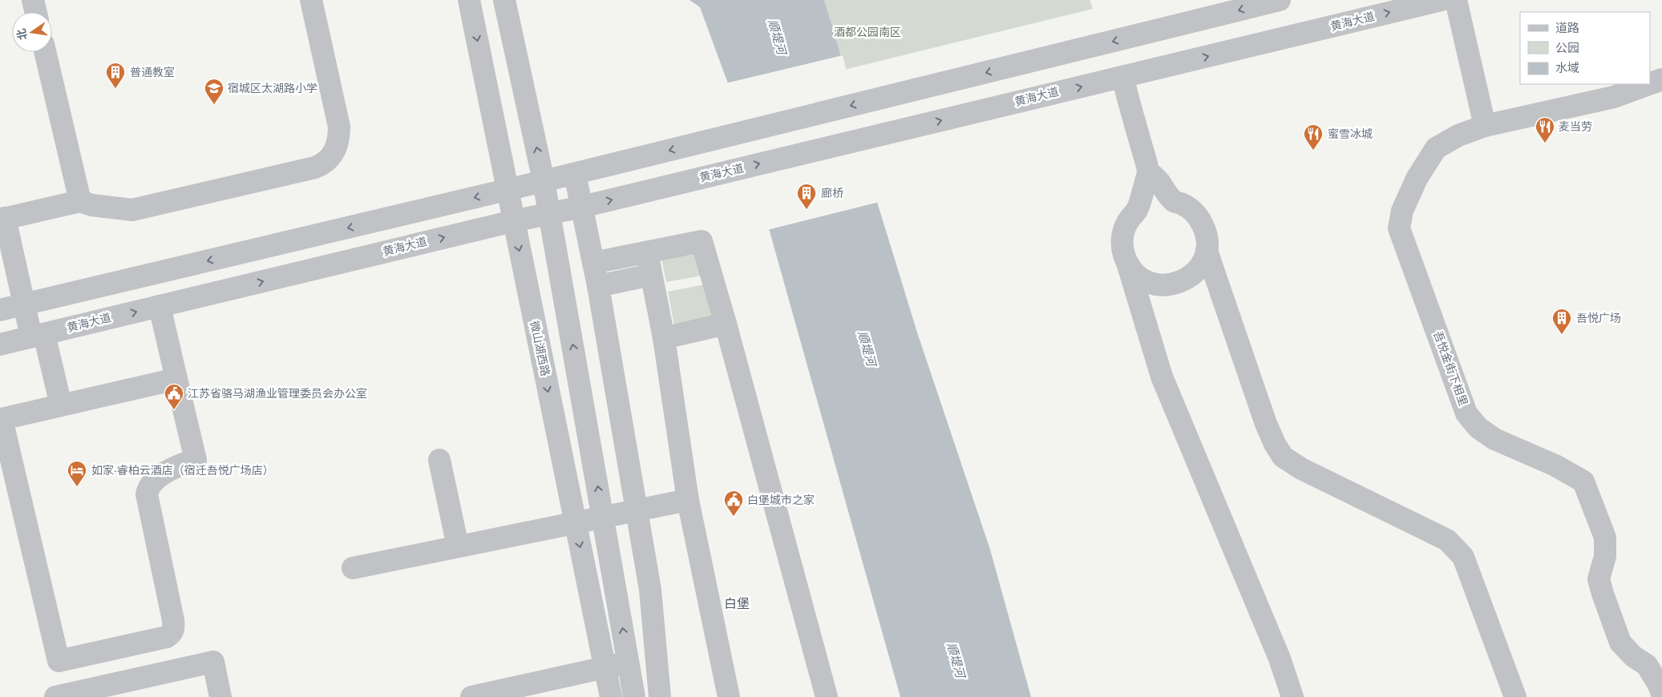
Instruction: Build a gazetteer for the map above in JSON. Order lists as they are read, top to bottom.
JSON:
{
  "streets": {
    "street": ["黄海大道", "微山湖西路", "吾悦金街下相里"]
  },
  "crossings": [
    ["黄海大道", "微山湖西路"]
  ],
  "districts": ["白堡"],
  "water": ["顺堤河"],
  "parks": ["酒都公园南区"],
  "places": {
    "building": ["普通教室", "廊桥", "吾悦广场"],
    "school or university": ["宿城区太湖路小学"],
    "restaurant": ["麦当劳", "蜜雪冰城"],
    "public building": ["江苏省骆马湖渔业管理委员会办公室", "白堡城市之家"],
    "hotel": ["如家·睿柏云酒店（宿迁吾悦广场店）"]
  },
  "legend": ["道路", "公园", "水域"],
  "north": "left"
}
